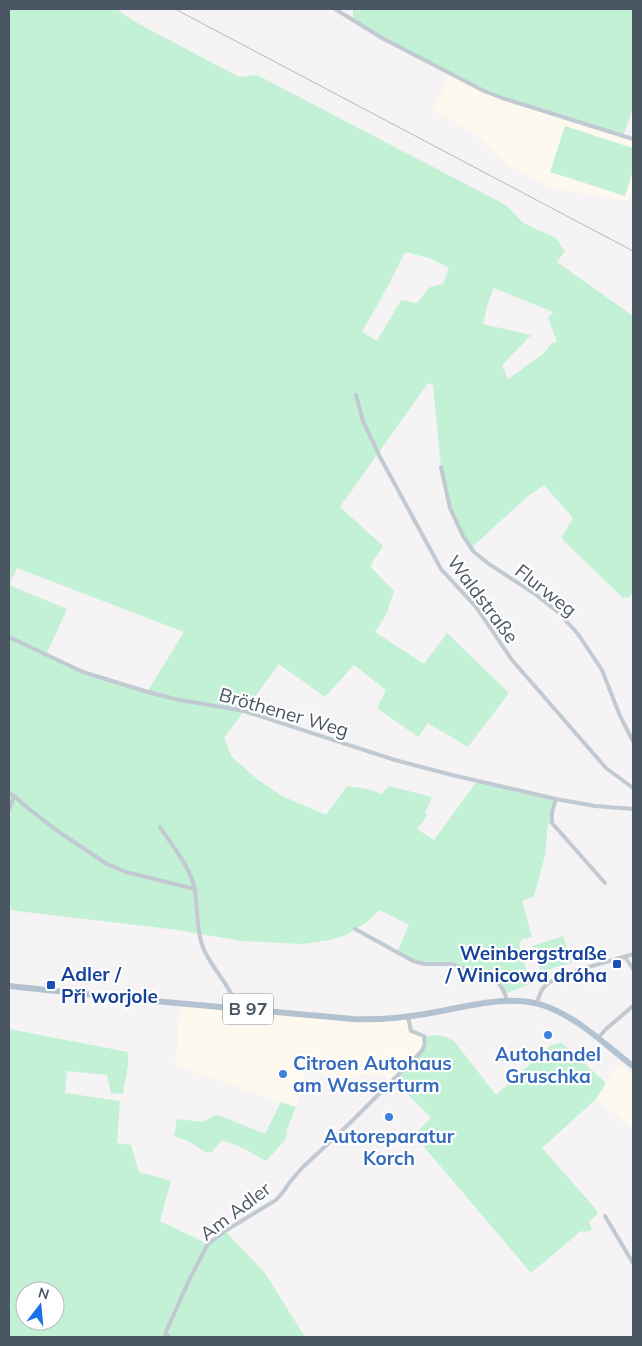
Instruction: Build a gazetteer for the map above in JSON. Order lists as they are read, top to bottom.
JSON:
{
  "streets": {
    "main road": ["B 97"],
    "street": [
      "Flurweg",
      "Waldstraße",
      "Bröthener Weg",
      "Am Adler"
    ]
  },
  "crossings": [
    ["B 97", "Am Adler"]
  ],
  "places": {
    "transit": ["Weinbergstraße / Winicowa dróha", "Adler / Při worjole"],
    "other": ["Autohandel Gruschka", "Citroen Autohaus am Wasserturm", "Autoreparatur Korch"]
  },
  "north": "top"
}
